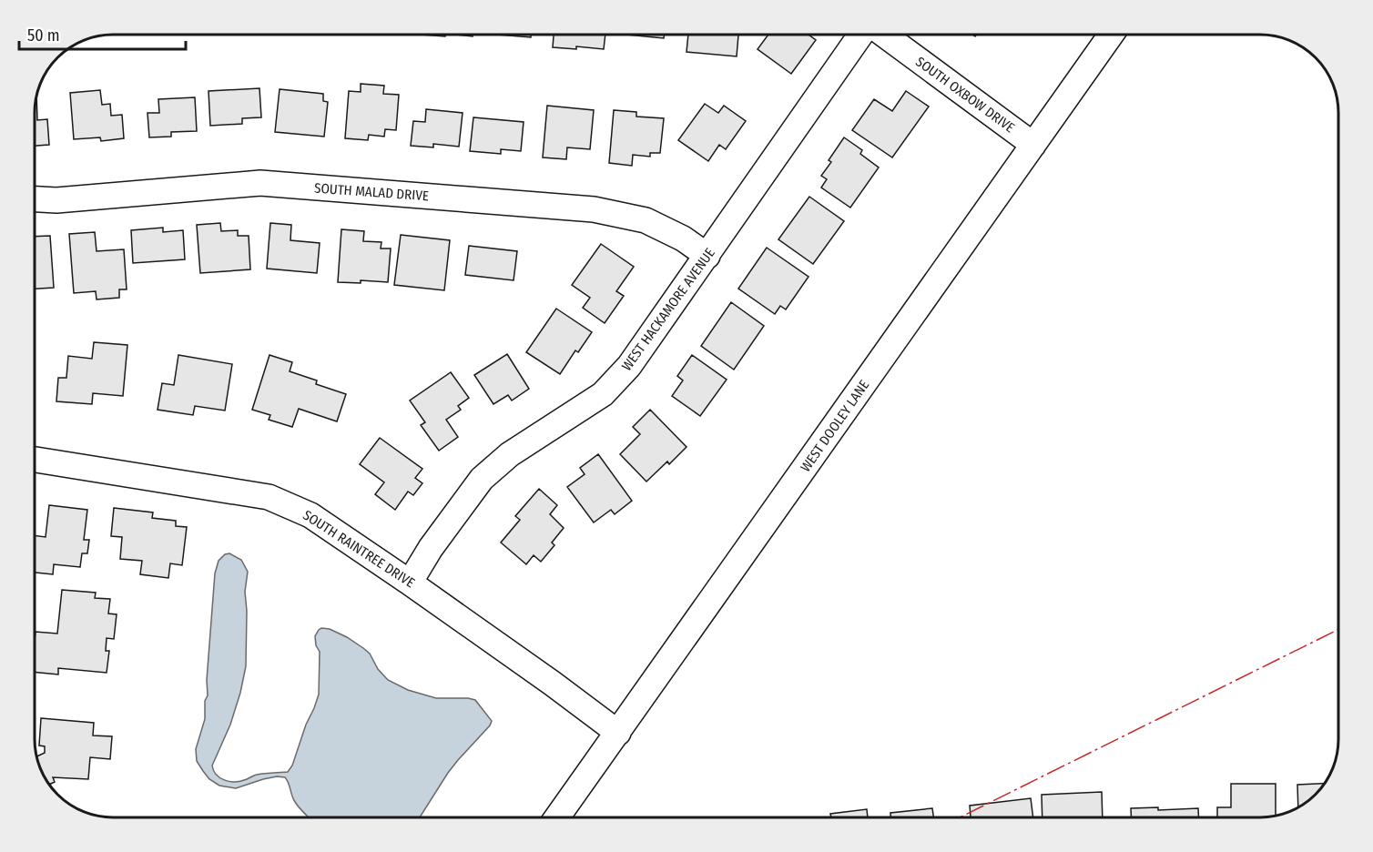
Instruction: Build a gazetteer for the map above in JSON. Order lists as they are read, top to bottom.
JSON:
{
  "streets": {
    "street": [
      "SOUTH OXBOW DRIVE",
      "SOUTH MALAD DRIVE",
      "WEST HACKAMORE AVENUE",
      "WEST DOOLEY LANE",
      "SOUTH RAINTREE DRIVE"
    ]
  },
  "crossings": [
    ["SOUTH OXBOW DRIVE", "WEST DOOLEY LANE"],
    ["SOUTH MALAD DRIVE", "WEST HACKAMORE AVENUE"],
    ["WEST HACKAMORE AVENUE", "SOUTH RAINTREE DRIVE"],
    ["WEST DOOLEY LANE", "SOUTH RAINTREE DRIVE"]
  ],
  "scale_bar": "50 m"
}
